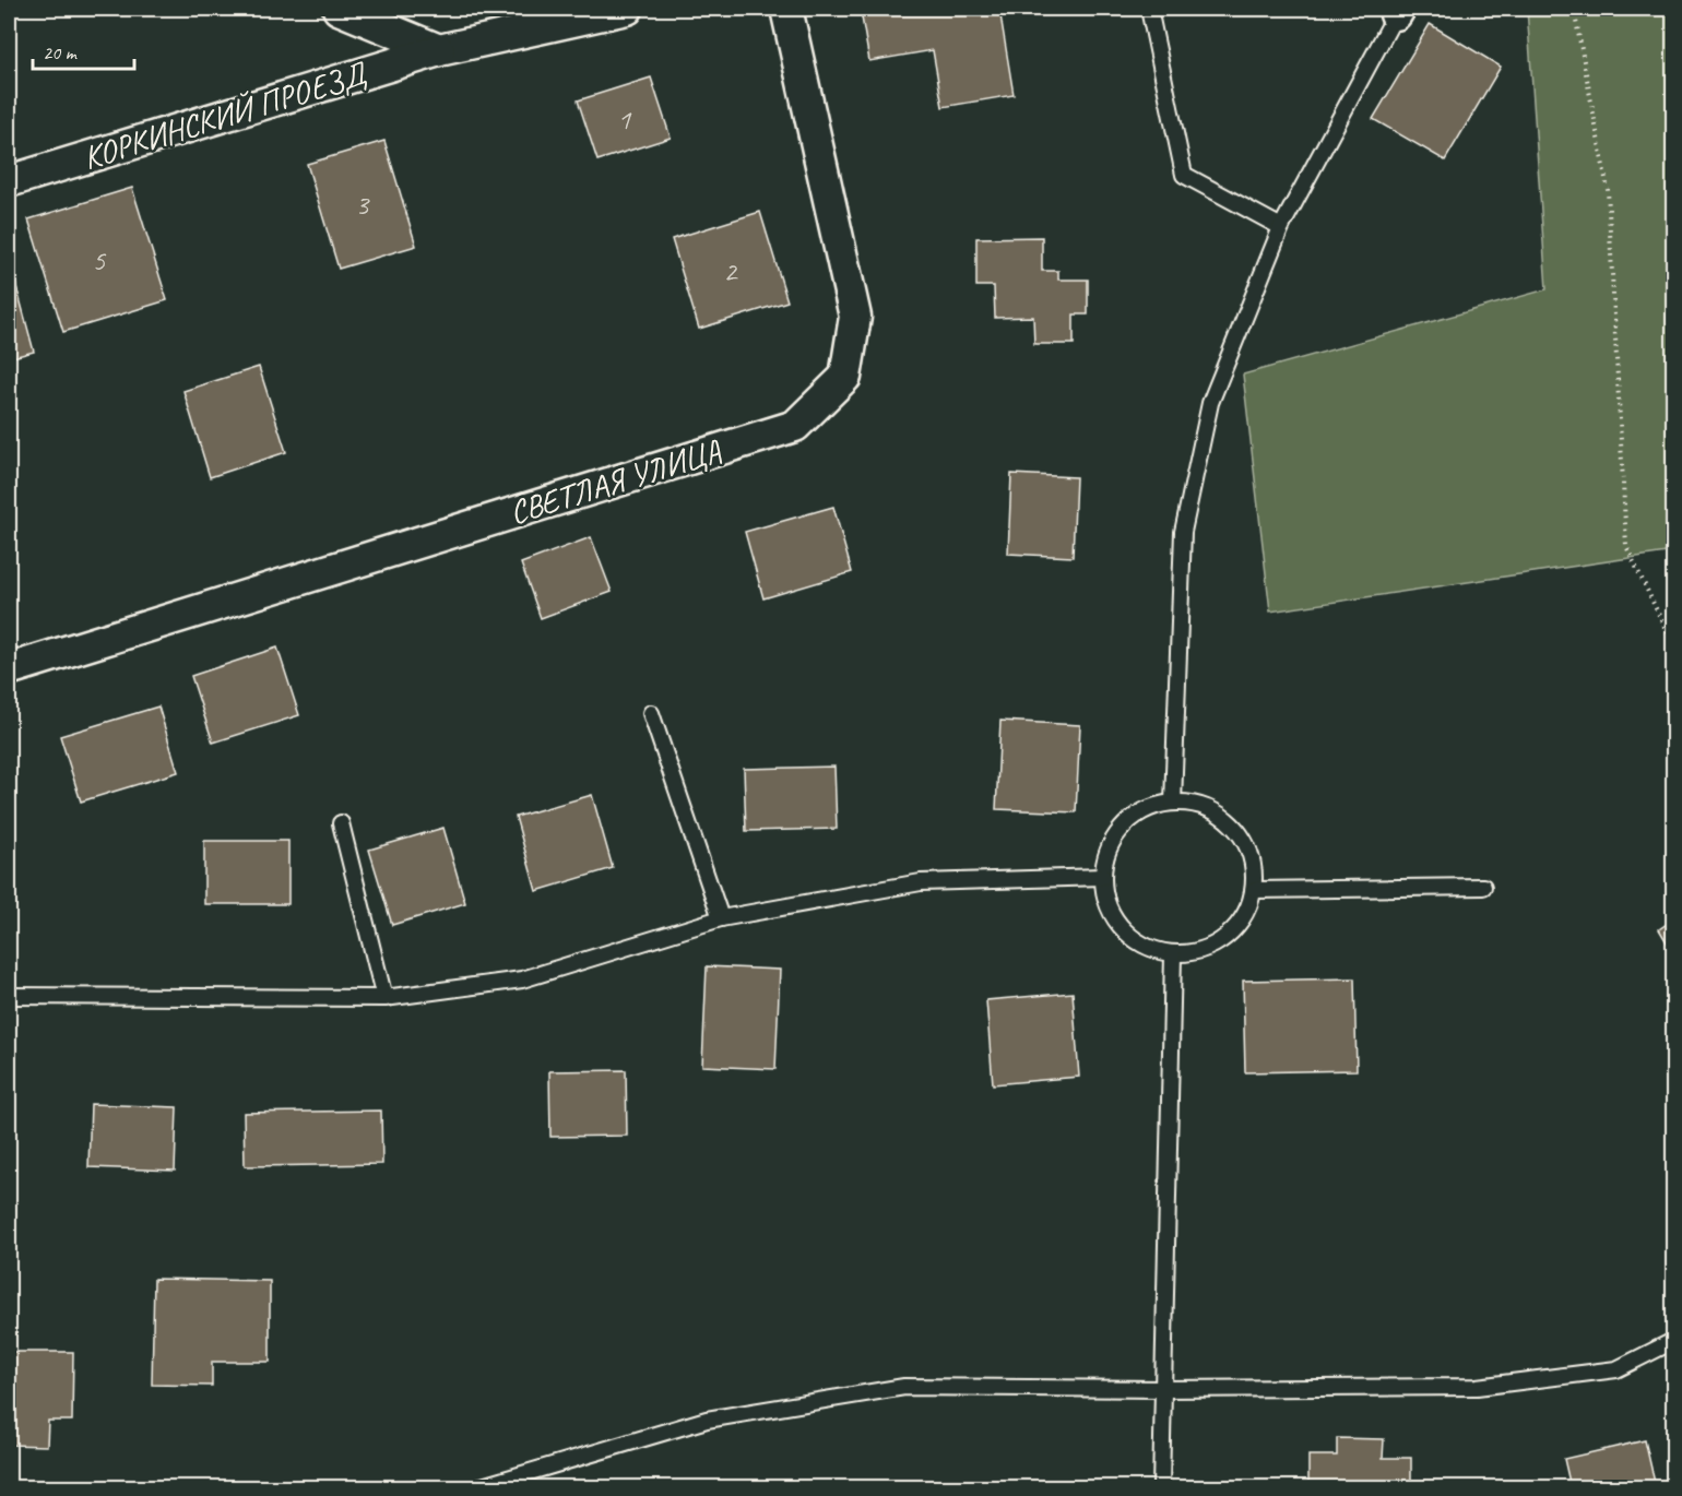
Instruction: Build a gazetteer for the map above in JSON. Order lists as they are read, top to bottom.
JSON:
{
  "streets": {
    "street": ["КОРКИНСКИЙ ПРОЕЗД", "СВЕТЛАЯ УЛИЦА"]
  },
  "house_numbers": [
    "1",
    "3",
    "5",
    "2"
  ],
  "scale_bar": "20 m"
}
